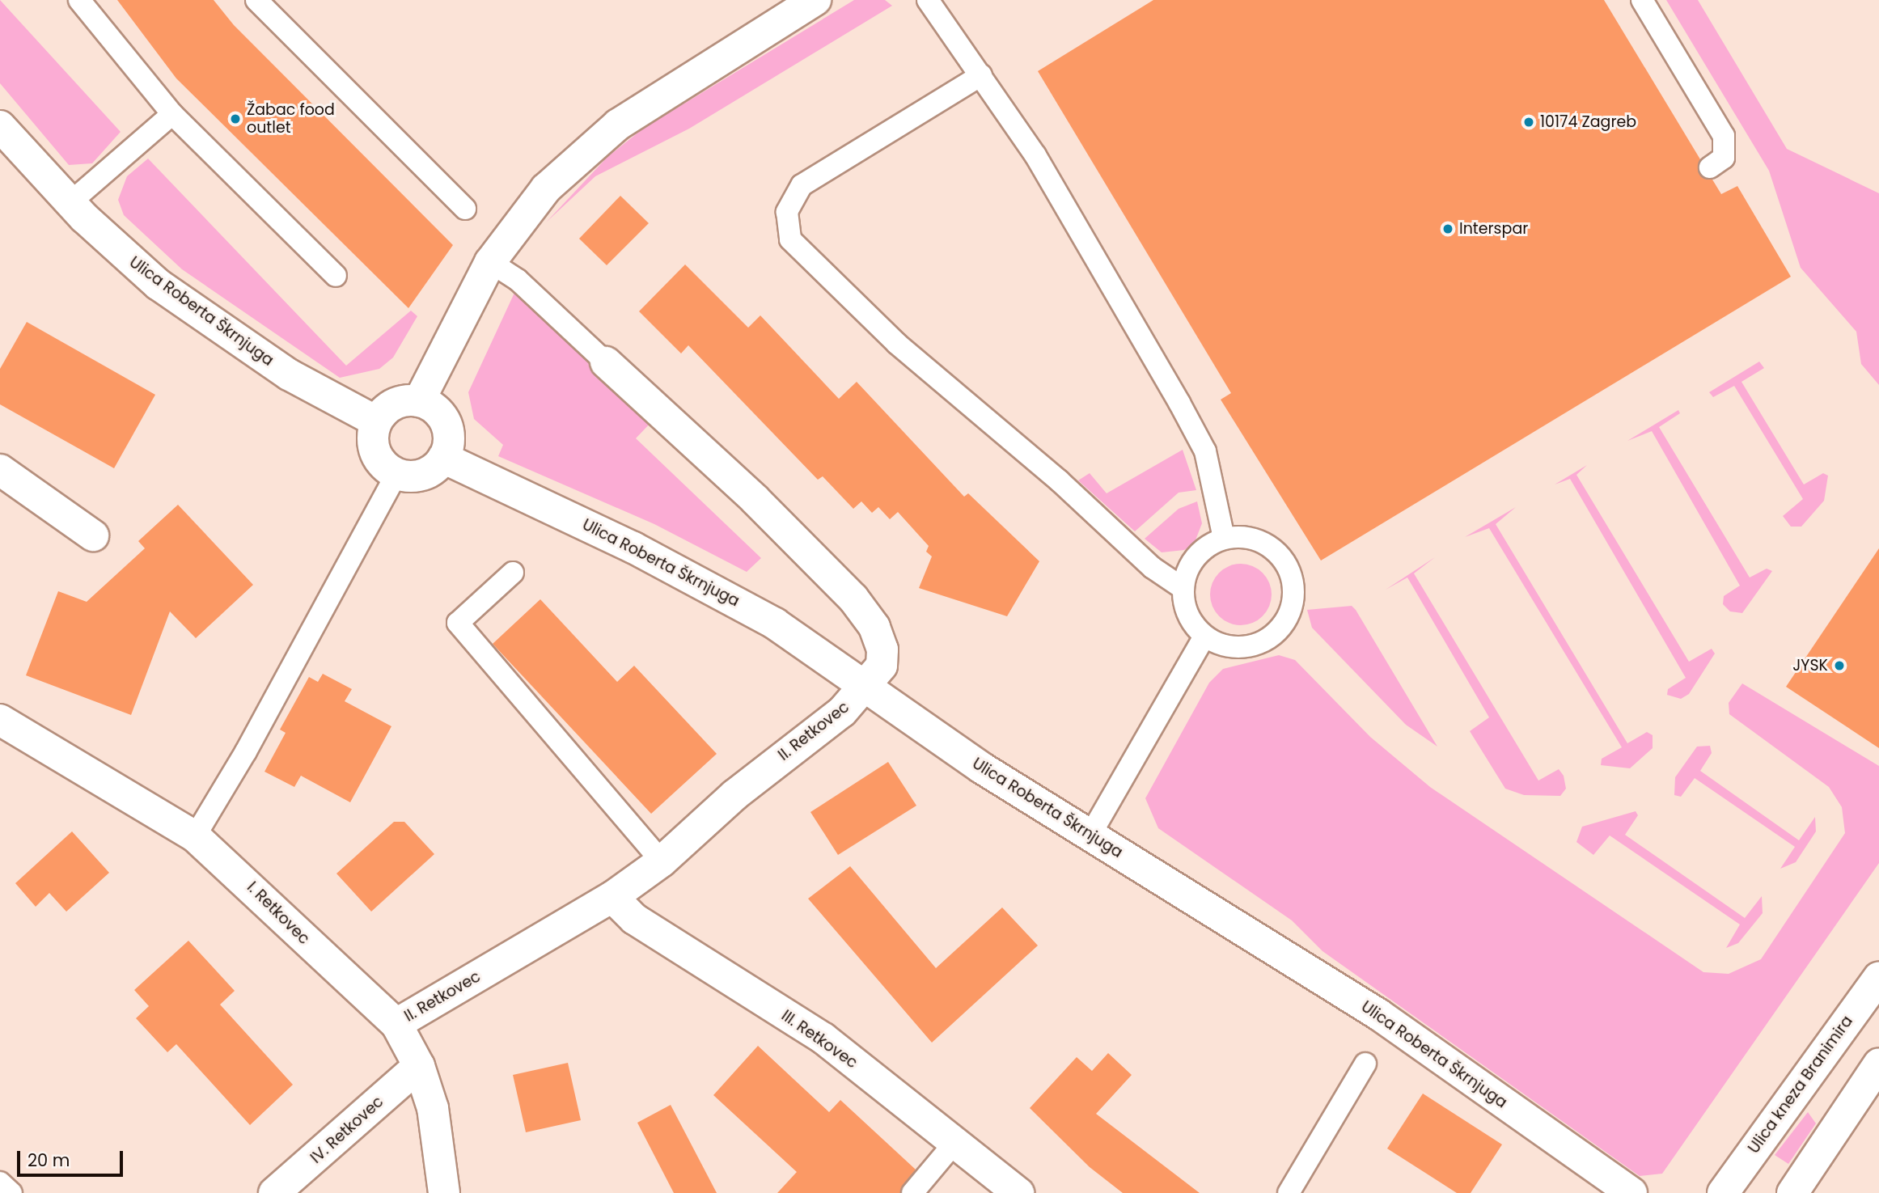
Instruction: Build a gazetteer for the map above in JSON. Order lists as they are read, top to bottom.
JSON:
{
  "streets": {
    "street": [
      "Ulica Roberta Škrnjuga",
      "II. Retkovec",
      "I. Retkovec",
      "III. Retkovec",
      "Ulica kneza Branimira",
      "IV. Retkovec"
    ]
  },
  "crossings": [
    ["Ulica Roberta Škrnjuga", "II. Retkovec"],
    ["II. Retkovec", "I. Retkovec"],
    ["II. Retkovec", "III. Retkovec"],
    ["I. Retkovec", "IV. Retkovec"]
  ],
  "places": [
    "Žabac food outlet",
    "10174 Zagreb",
    "Interspar",
    "JYSK"
  ],
  "scale_bar": "20 m"
}
